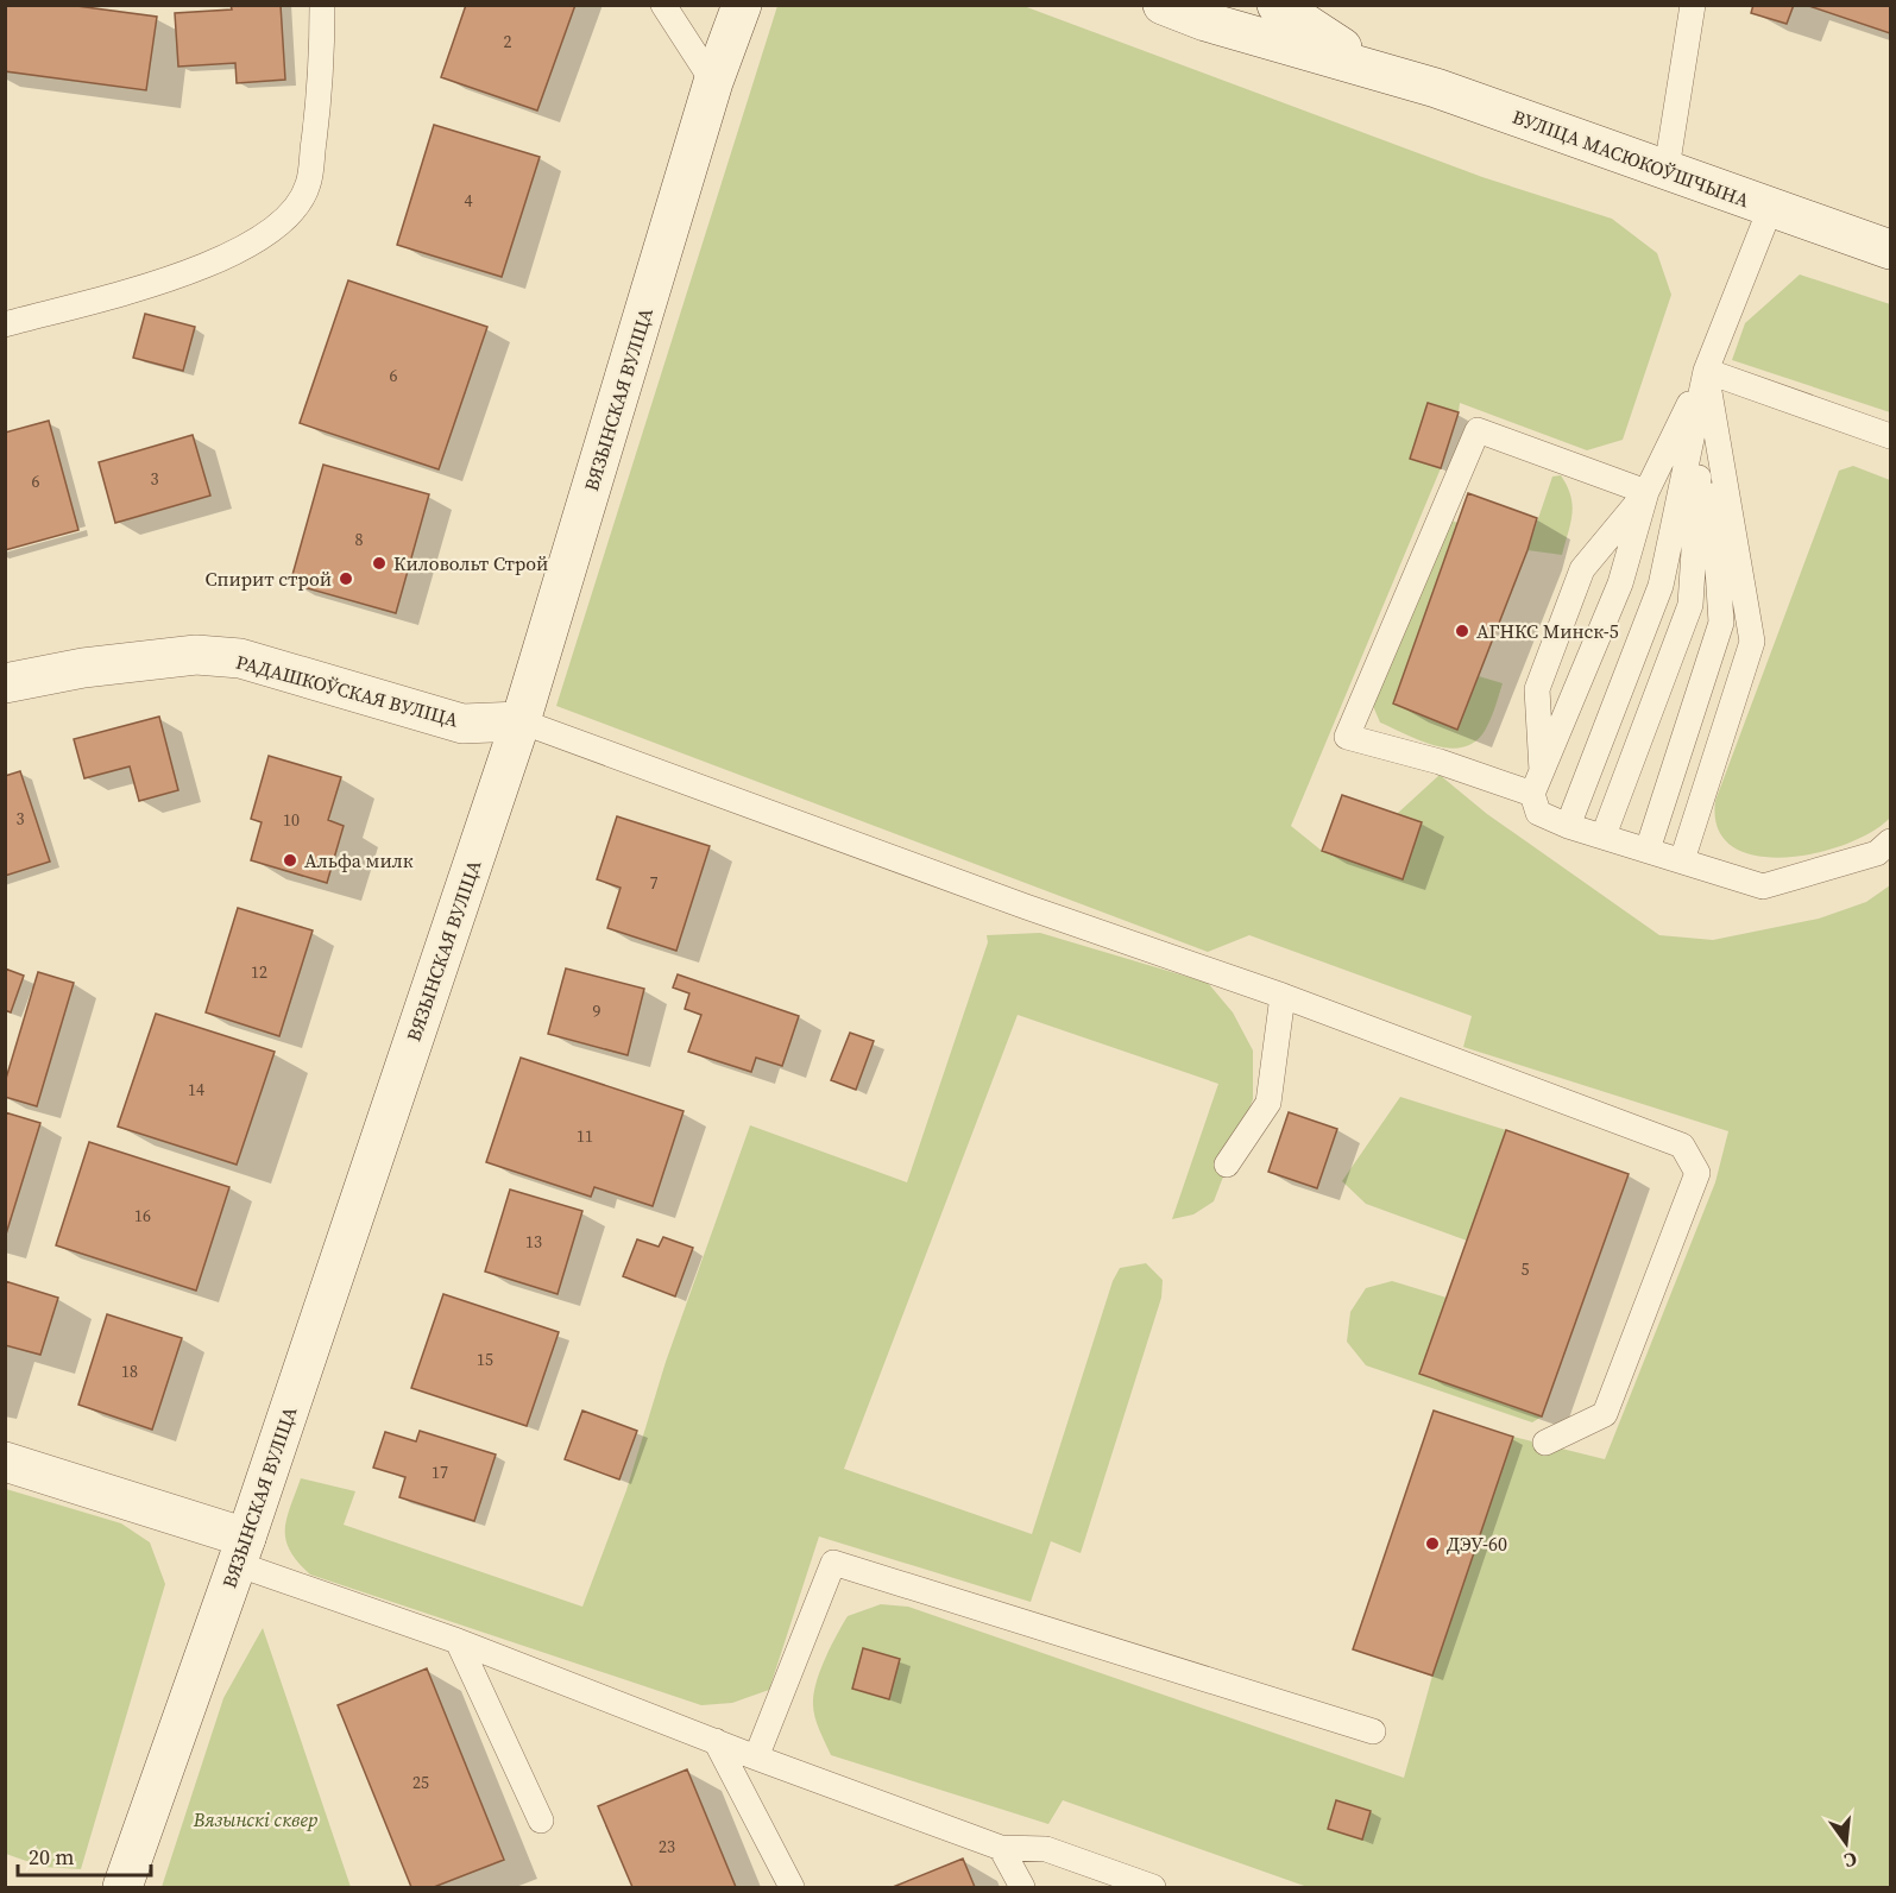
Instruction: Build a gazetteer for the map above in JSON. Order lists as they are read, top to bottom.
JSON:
{
  "streets": {
    "street": ["ВУЛІЦА МАСЮКОЎШЧЫНА", "ВЯЗЫНСКАЯ ВУЛІЦА", "РАДАШКОЎСКАЯ ВУЛІЦА"]
  },
  "crossings": [
    ["ВЯЗЫНСКАЯ ВУЛІЦА", "РАДАШКОЎСКАЯ ВУЛІЦА"]
  ],
  "parks": ["Вязынскі сквер"],
  "places": [
    "Киловольт Строй",
    "Спирит строй",
    "АГНКС Минск-5",
    "Альфа милк",
    "ДЭУ-60"
  ],
  "house_numbers": [
    "2",
    "4",
    "6",
    "3",
    "6",
    "8",
    "3",
    "10",
    "7",
    "12",
    "9",
    "14",
    "11",
    "16",
    "13",
    "5",
    "15",
    "18",
    "17",
    "25",
    "23"
  ],
  "scale_bar": "20 m",
  "north": "bottom"
}
